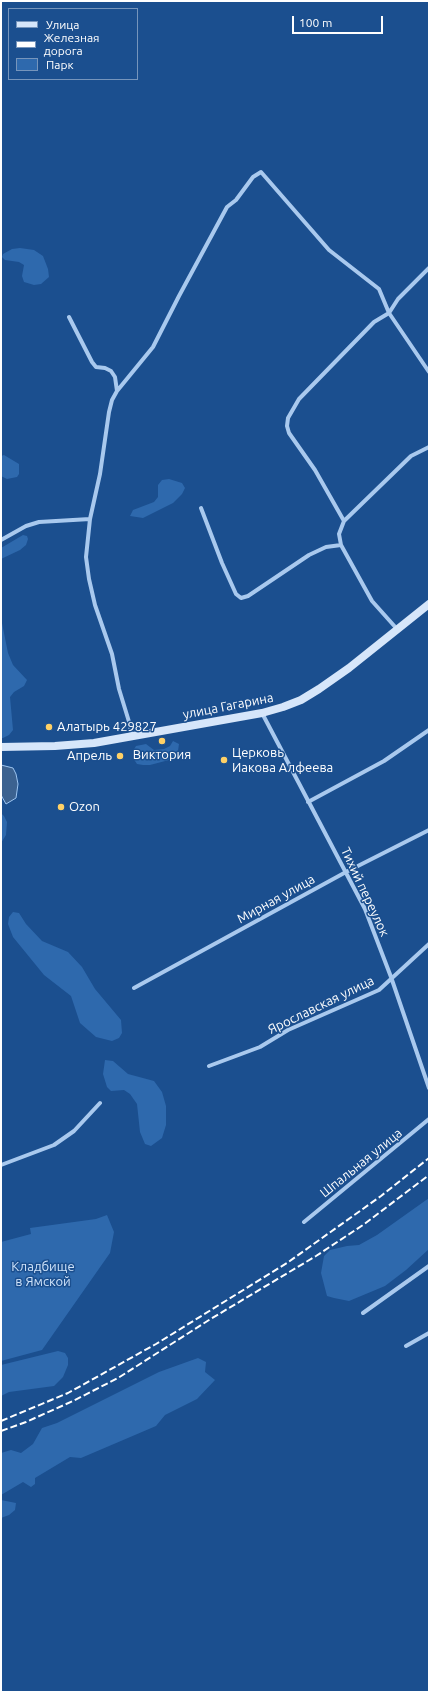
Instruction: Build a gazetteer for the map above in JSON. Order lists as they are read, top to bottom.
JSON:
{
  "streets": {
    "main road": ["улица Гагарина"],
    "street": [
      "Тихий переулок",
      "Мирная улица",
      "Ярославская улица",
      "Шпальная улица"
    ]
  },
  "crossings": [
    ["улица Гагарина", "Тихий переулок"],
    ["Тихий переулок", "Мирная улица"],
    ["Тихий переулок", "Ярославская улица"]
  ],
  "parks": ["Кладбище в Ямской"],
  "places": [
    "Алатырь 429827",
    "Виктория",
    "Апрель",
    "Церковь Иакова Алфеева",
    "Ozon"
  ],
  "legend": ["Улица", "Железная дорога", "Парк"],
  "scale_bar": "100 m"
}
